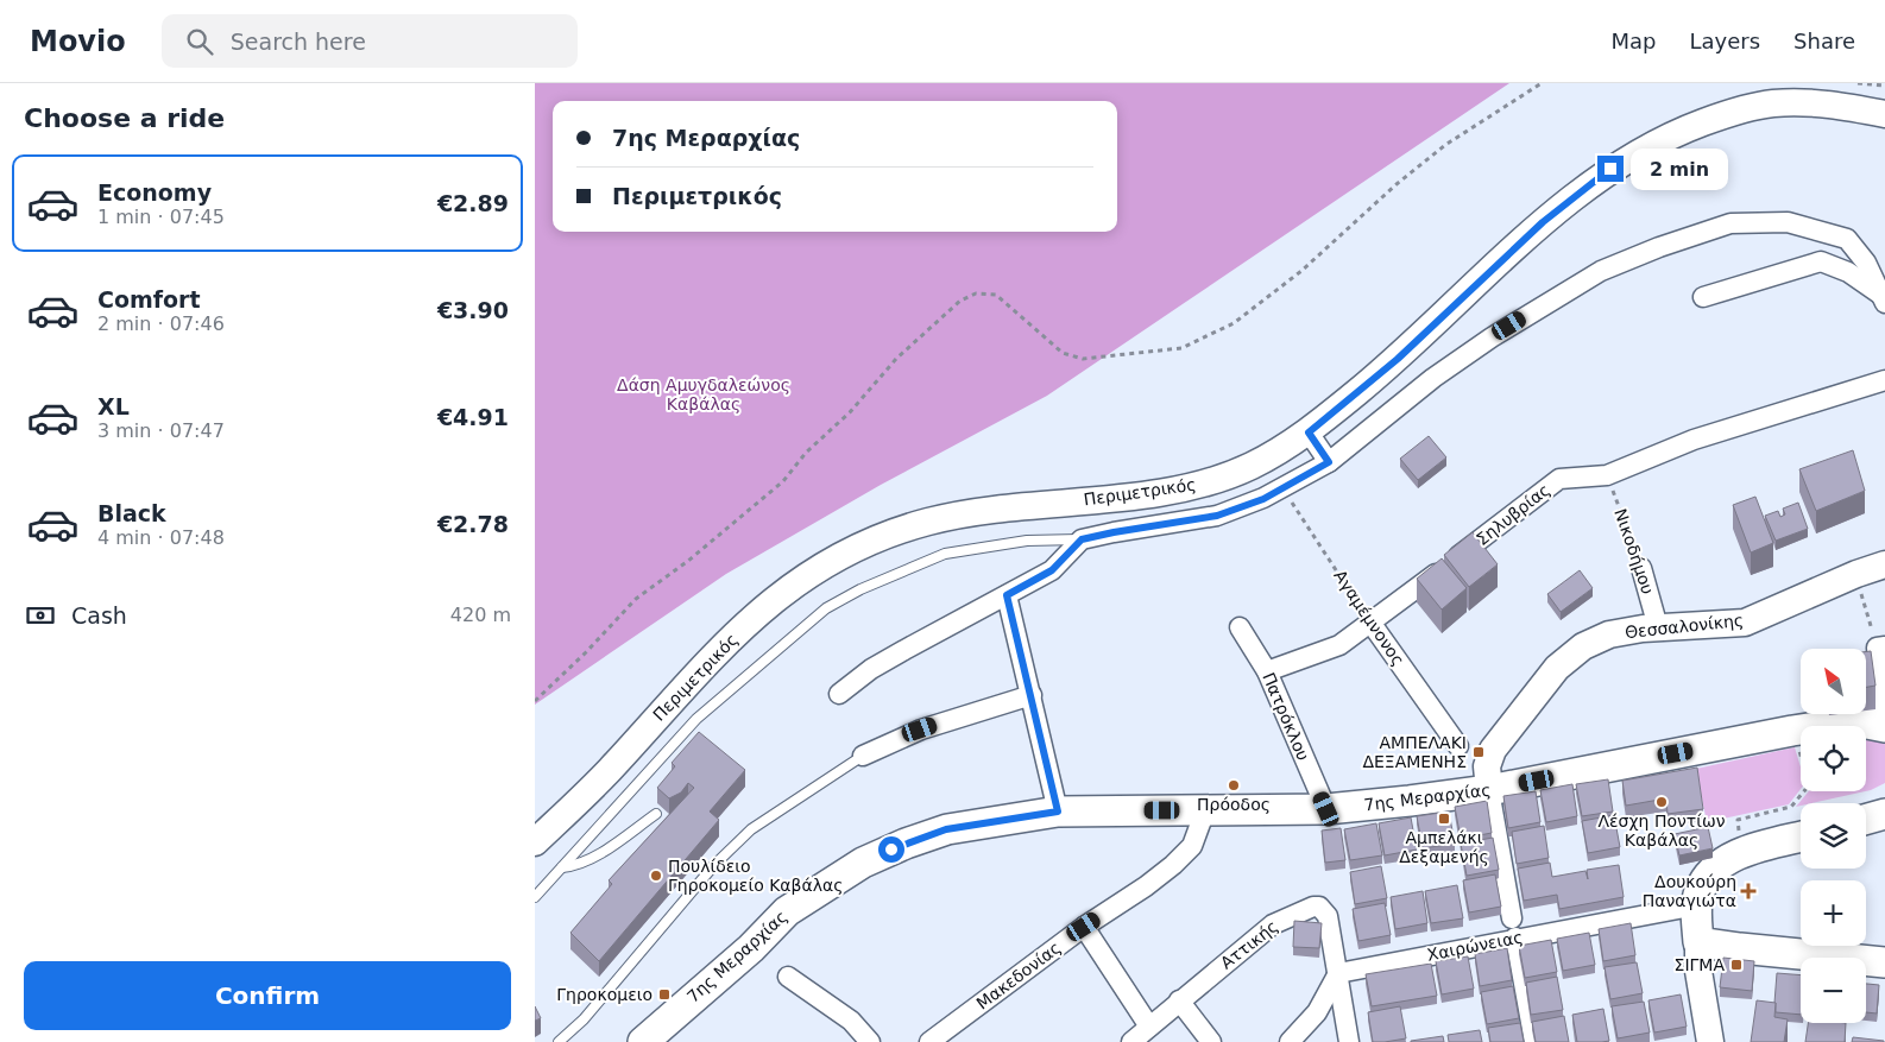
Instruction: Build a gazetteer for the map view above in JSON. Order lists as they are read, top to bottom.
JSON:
{
  "streets": {
    "main road": ["Περιμετρικός", "Θεσσαλονίκης", "7ης Μεραρχίας"],
    "street": [
      "Σηλυβρίας",
      "Νικοδήμου",
      "Αγαμέμνονος",
      "Πατρόκλου",
      "Αττικής",
      "Χαιρώνειας",
      "Μακεδονίας"
    ]
  },
  "crossings": [
    ["Σηλυβρίας", "Νικοδήμου"],
    ["Σηλυβρίας", "Αγαμέμνονος"],
    ["Σηλυβρίας", "Πατρόκλου"],
    ["Νικοδήμου", "Θεσσαλονίκης"],
    ["Θεσσαλονίκης", "7ης Μεραρχίας"],
    ["Πατρόκλου", "7ης Μεραρχίας"],
    ["7ης Μεραρχίας", "Μακεδονίας"],
    ["Αττικής", "Χαιρώνειας"]
  ],
  "parks": ["Δάση Αμυγδαλεώνος Καβάλας"],
  "places": {
    "transit": [
      "ΑΜΠΕΛΑΚΙ ΔΕΞΑΜΕΝΗΣ",
      "Αμπελάκι Δεξαμενής",
      "ΣΙΓΜΑ",
      "Γηροκομειο"
    ],
    "other": ["Πρόοδος", "Λέσχη Ποντίων Καβάλας", "Πουλίδειο Γηροκομείο Καβάλας"],
    "health": ["Δουκούρη Παναγιώτα"]
  },
  "north": "top left",
  "page": {
    "header": "Movio",
    "search": "Search here",
    "nav": ["Map", "Layers", "Share"],
    "heading": "Choose a ride",
    "banner": ["7ης Μεραρχίας", "Περιμετρικός"],
    "bubble": "2 min",
    "list": [
      {
        "name": "Economy",
        "note": "1 min · 07:45",
        "value": "€2.89"
      },
      {
        "name": "Comfort",
        "note": "2 min · 07:46",
        "value": "€3.90"
      },
      {
        "name": "XL",
        "note": "3 min · 07:47",
        "value": "€4.91"
      },
      {
        "name": "Black",
        "note": "4 min · 07:48",
        "value": "€2.78"
      }
    ],
    "pay": ["Cash", "420 m"],
    "map_buttons": ["+", "−"],
    "buttons": "Confirm"
  }
}
